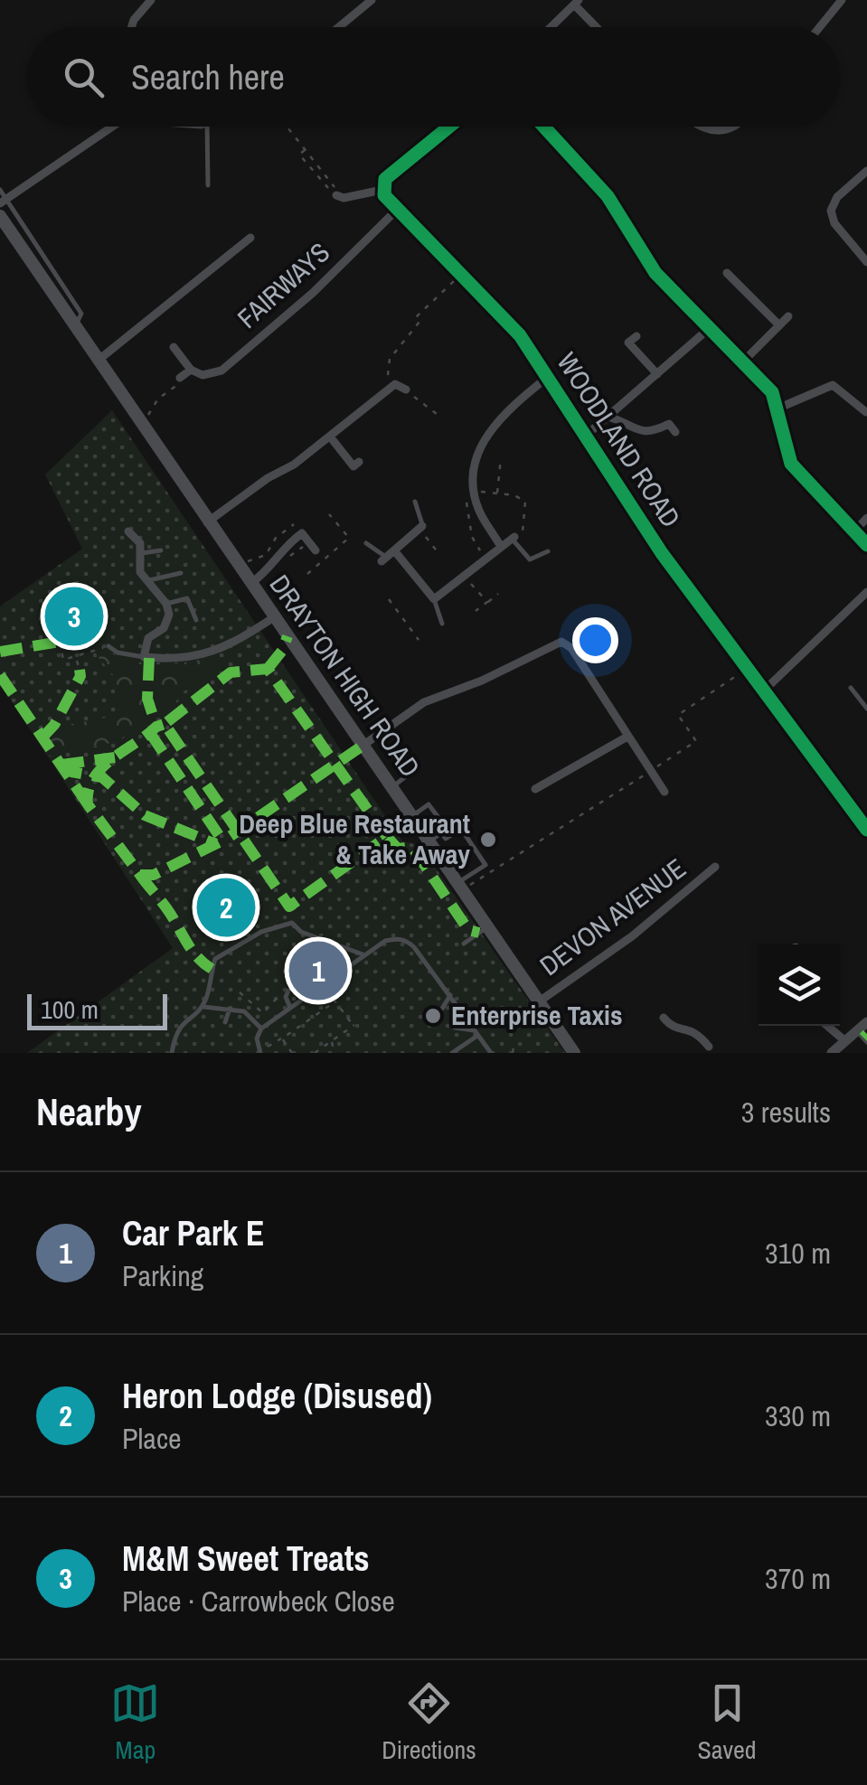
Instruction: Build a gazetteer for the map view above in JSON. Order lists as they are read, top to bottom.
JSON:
{
  "streets": {
    "main road": ["DRAYTON HIGH ROAD"],
    "street": ["FAIRWAYS", "WOODLAND ROAD", "DEVON AVENUE"]
  },
  "crossings": [
    ["FAIRWAYS", "WOODLAND ROAD"],
    ["DRAYTON HIGH ROAD", "DEVON AVENUE"]
  ],
  "places": ["Deep Blue Restaurant & Take Away", "Enterprise Taxis"],
  "scale_bar": "100 m",
  "page": {
    "search": "Search here",
    "pins": ["3", "2", "1"],
    "scale": "100 m",
    "heading": ["Nearby", "3 results"],
    "list": [
      {
        "mark": "1",
        "name": "Car Park E",
        "note": "Parking",
        "value": "310 m"
      },
      {
        "mark": "2",
        "name": "Heron Lodge (Disused)",
        "note": "Place",
        "value": "330 m"
      },
      {
        "mark": "3",
        "name": "M&M Sweet Treats",
        "note": "Place · Carrowbeck Close",
        "value": "370 m"
      }
    ],
    "nav": ["Map", "Directions", "Saved"]
  }
}
